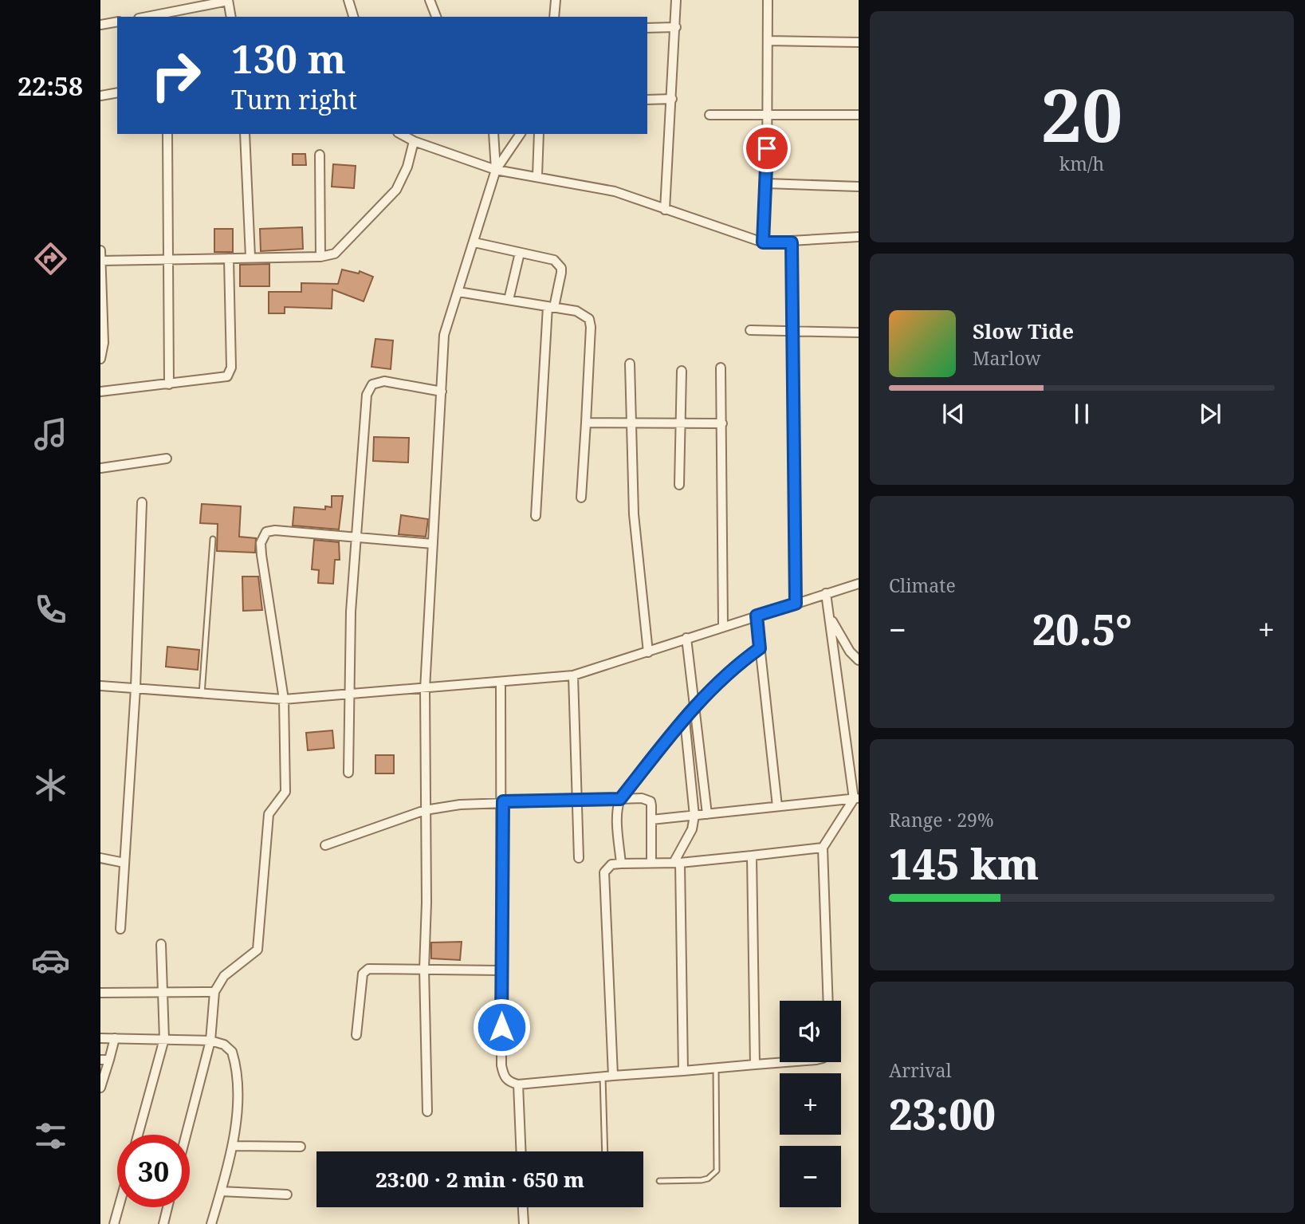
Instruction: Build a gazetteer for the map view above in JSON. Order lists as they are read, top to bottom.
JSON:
{
  "page": {
    "tabs": "22:58",
    "tile": [
      ["20", "km/h"],
      "Climate",
      ["Range · 29%", "145 km"],
      ["Arrival", "23:00"]
    ],
    "turn": ["130 m", "Turn right"],
    "song": ["Slow Tide", "Marlow"],
    "heat": ["−", "20.5°", "+"],
    "map_buttons": ["+", "−"],
    "limit": "30",
    "trip": "23:00 · 2 min · 650 m"
  }
}
